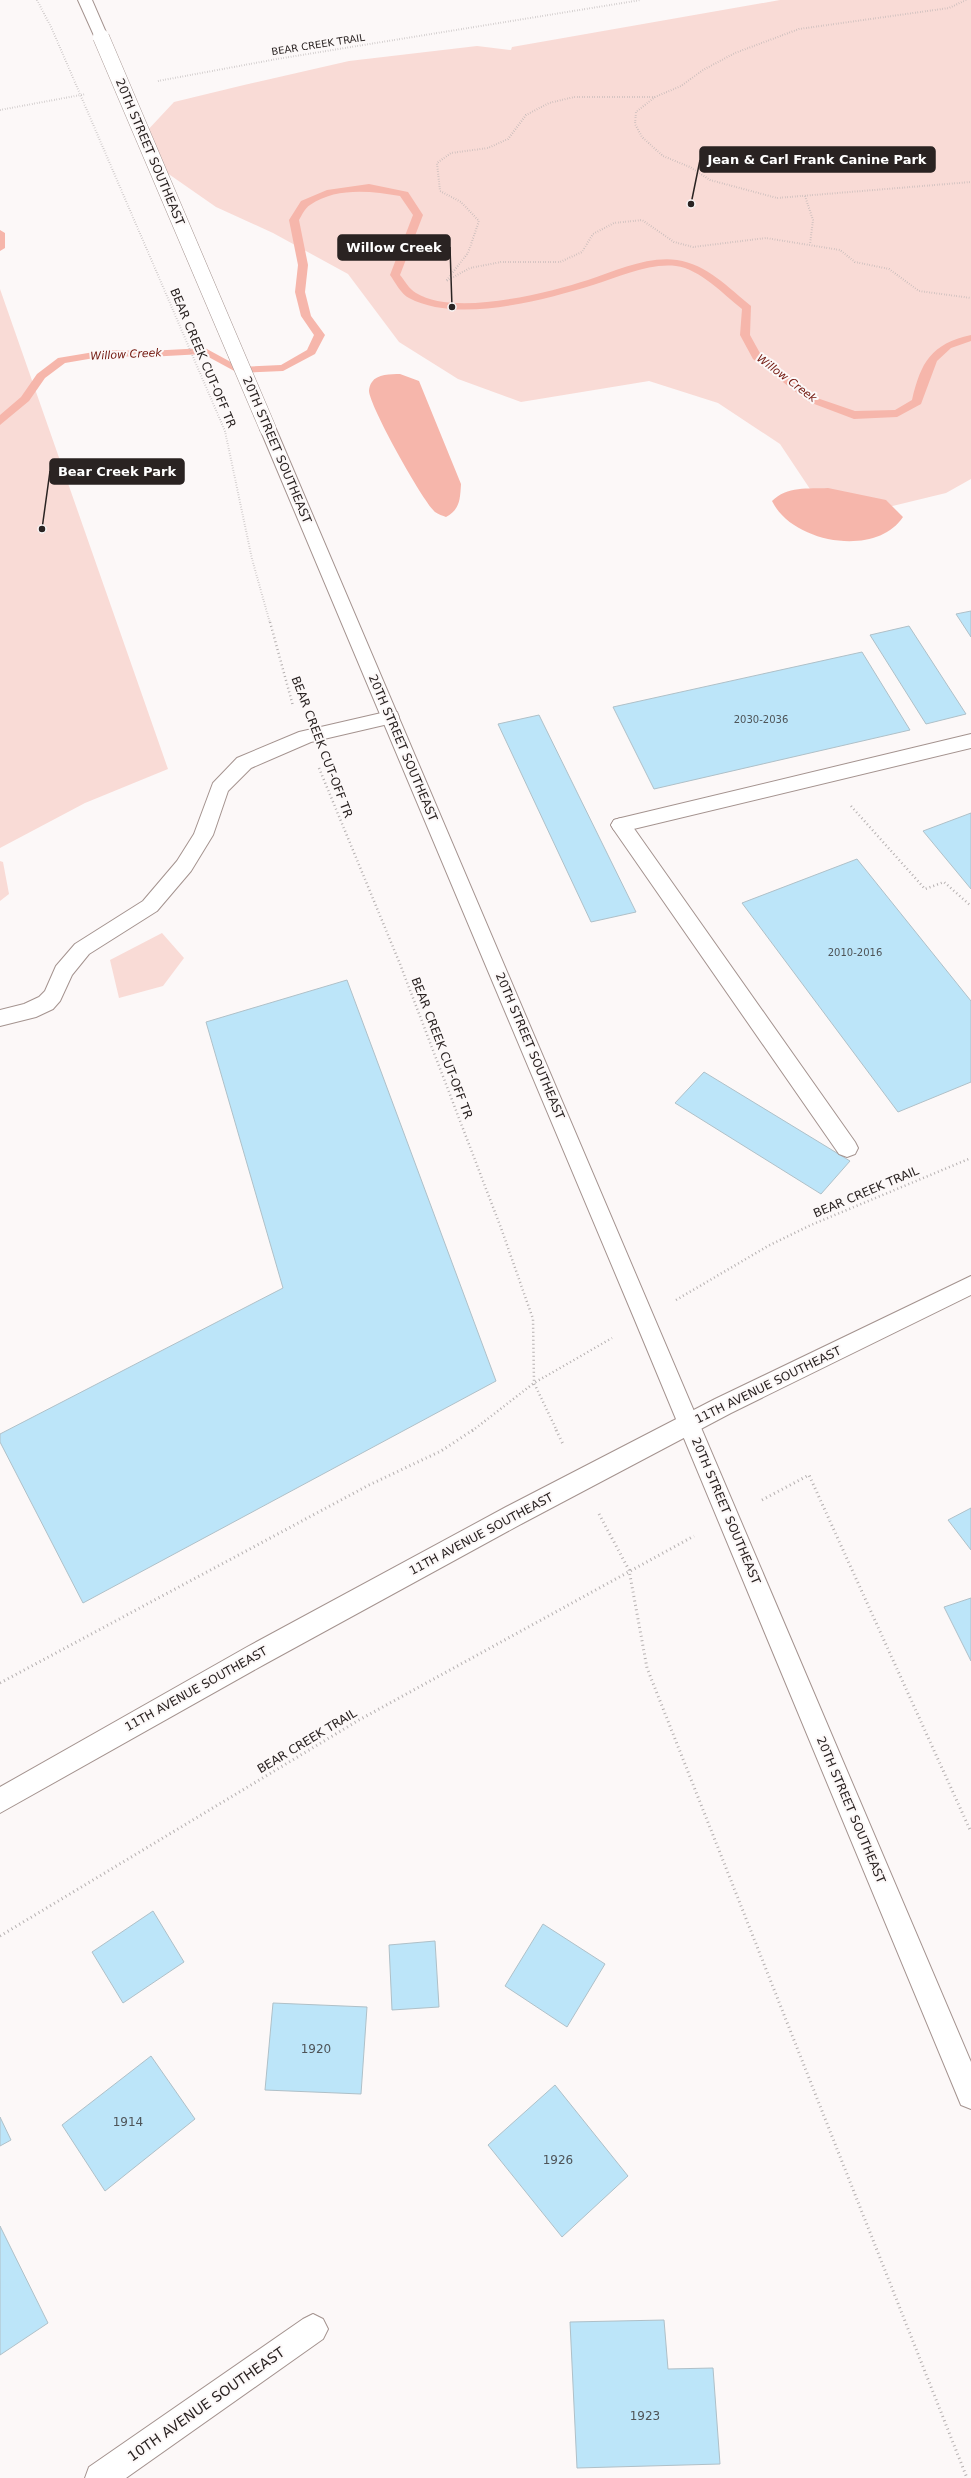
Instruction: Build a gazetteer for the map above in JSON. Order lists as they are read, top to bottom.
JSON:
{
  "streets": {
    "street": ["20TH STREET SOUTHEAST", "11TH AVENUE SOUTHEAST", "10TH AVENUE SOUTHEAST"],
    "path": ["BEAR CREEK TRAIL", "BEAR CREEK CUT-OFF TR"]
  },
  "crossings": [
    ["20TH STREET SOUTHEAST", "11TH AVENUE SOUTHEAST"]
  ],
  "water": ["Willow Creek"],
  "places": ["Jean & Carl Frank Canine Park", "Willow Creek", "Bear Creek Park"],
  "house_numbers": [
    "2030-2036",
    "2010-2016",
    "1920",
    "1914",
    "1926",
    "1923"
  ]
}
